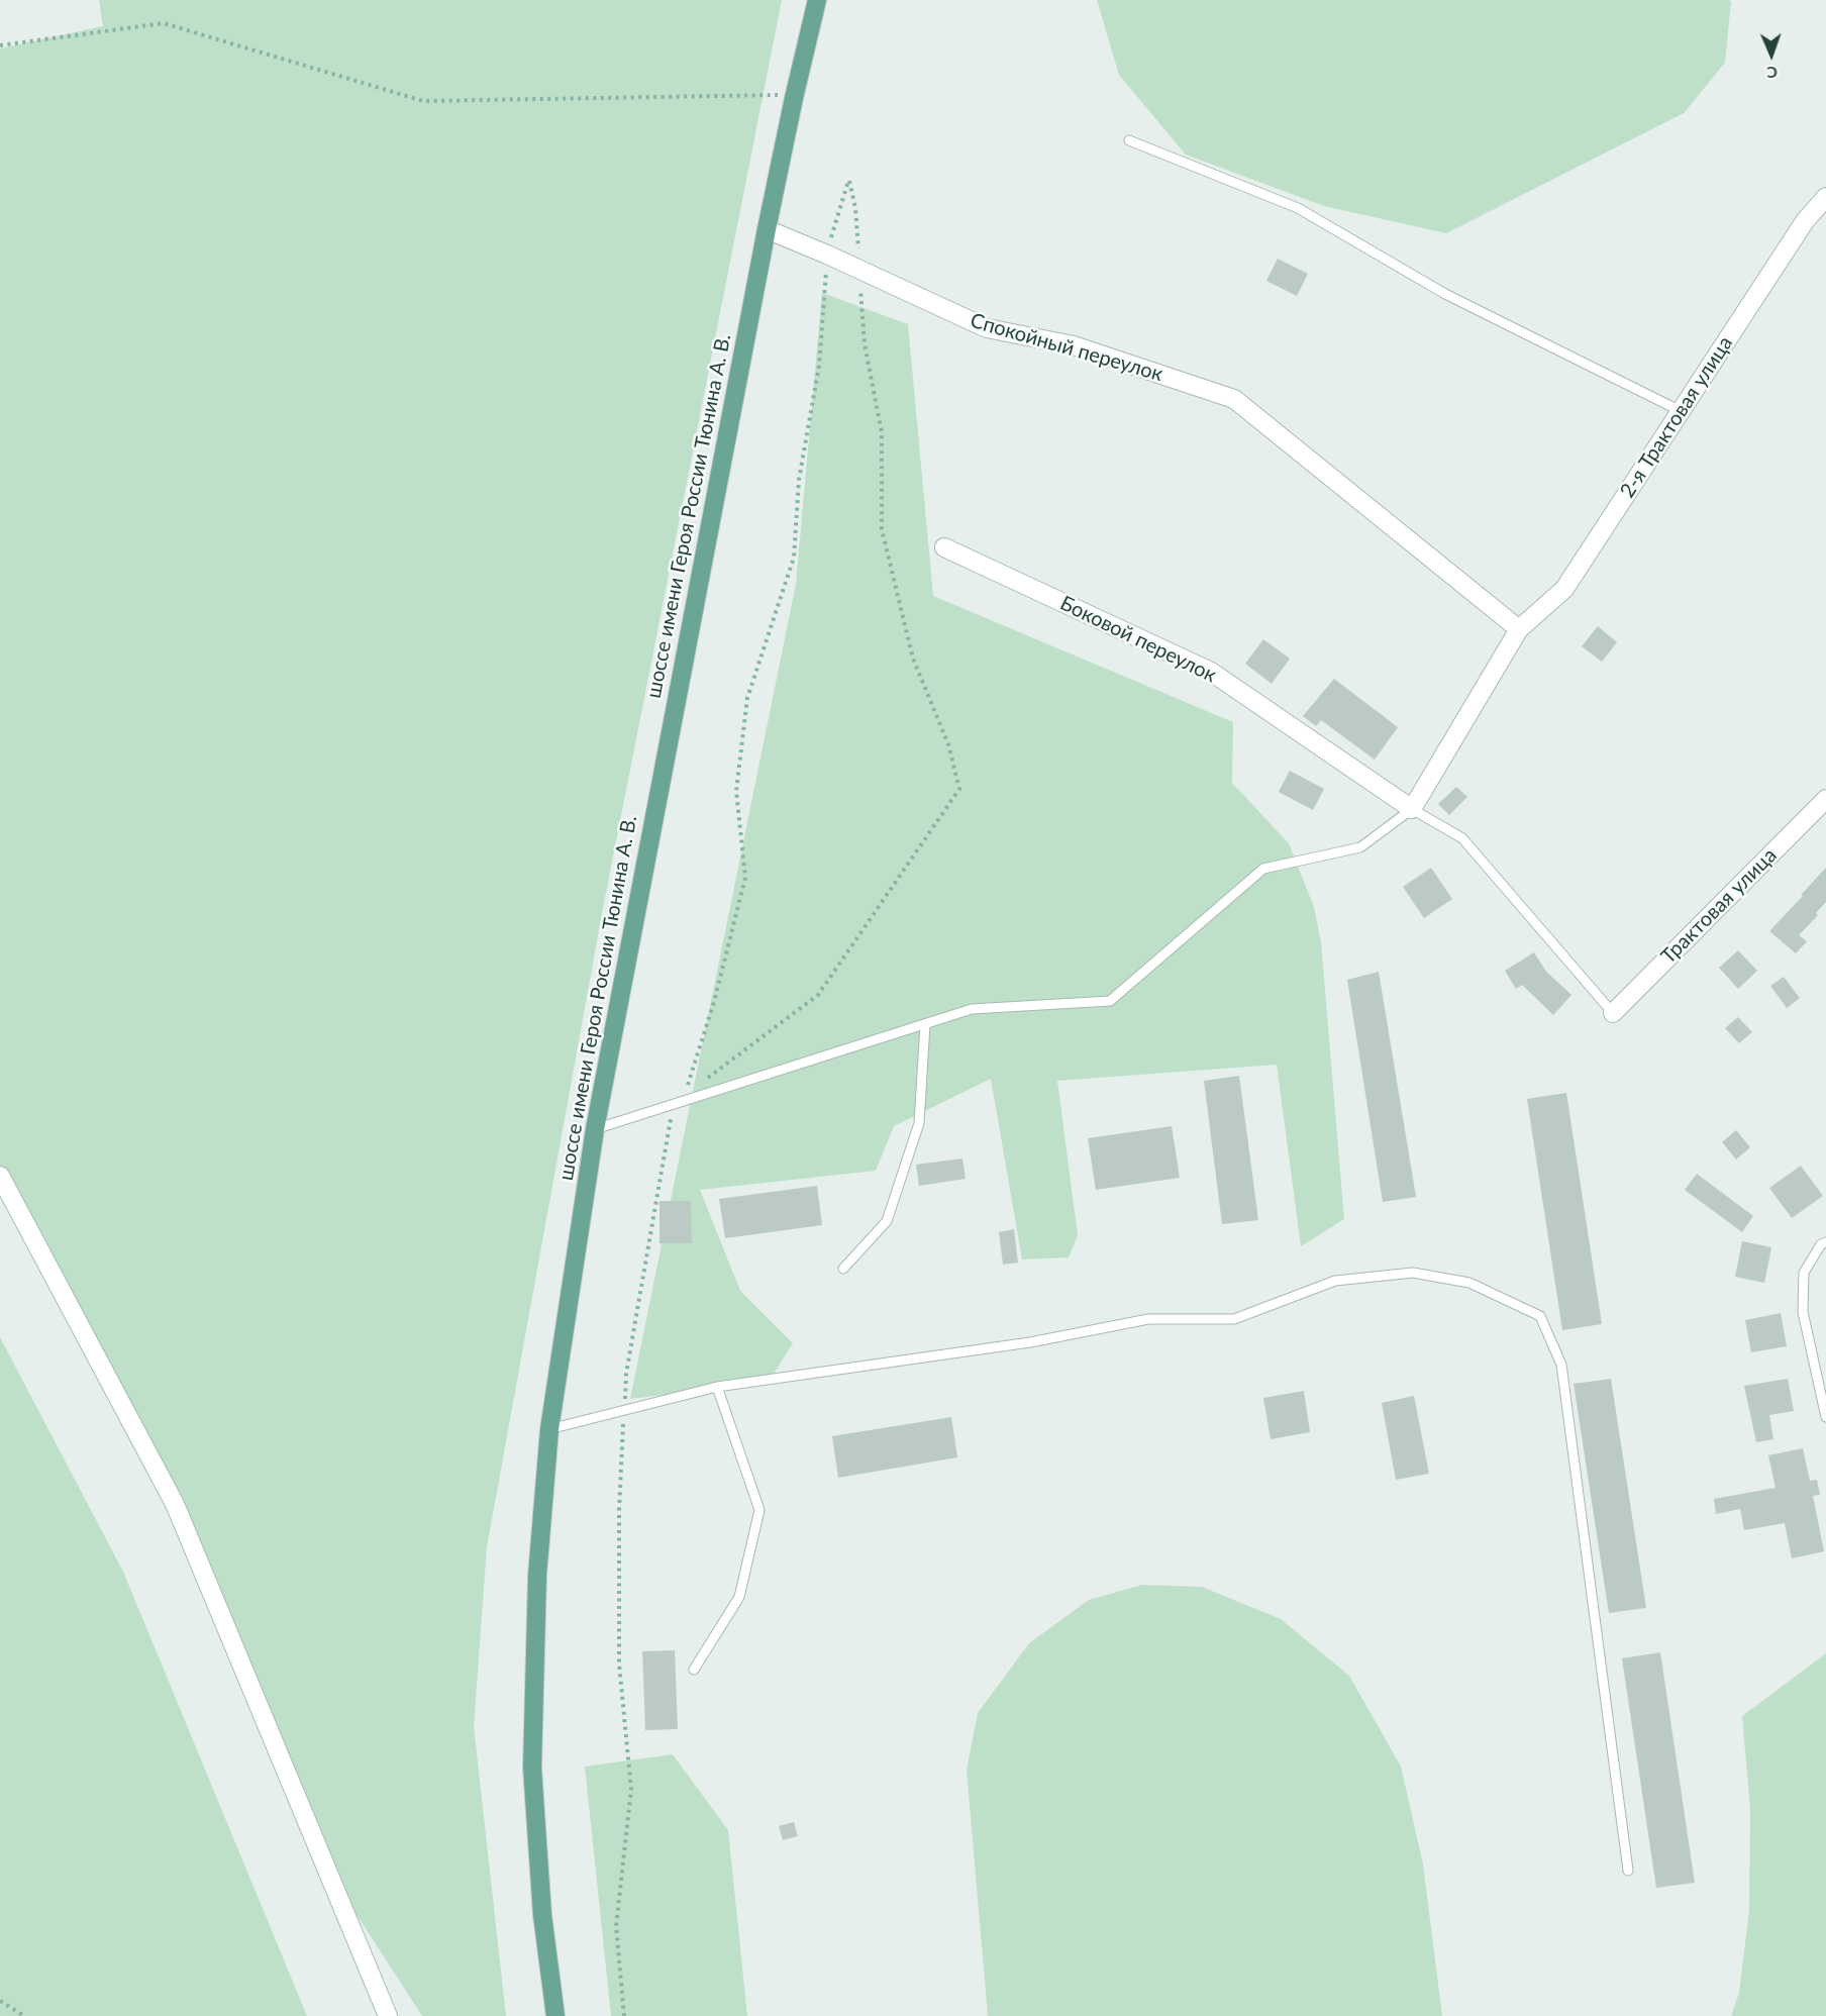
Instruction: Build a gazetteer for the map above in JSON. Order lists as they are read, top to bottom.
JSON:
{
  "streets": {
    "main road": ["шоссе имени Героя России Тюнина А. В."],
    "street": [
      "Спокойный переулок",
      "2-я Трактовая улица",
      "Боковой переулок",
      "Трактовая улица"
    ]
  },
  "crossings": [
    ["Спокойный переулок", "2-я Трактовая улица"],
    ["Спокойный переулок", "шоссе имени Героя России Тюнина А. В."],
    ["2-я Трактовая улица", "Боковой переулок"]
  ],
  "north": "bottom"
}
